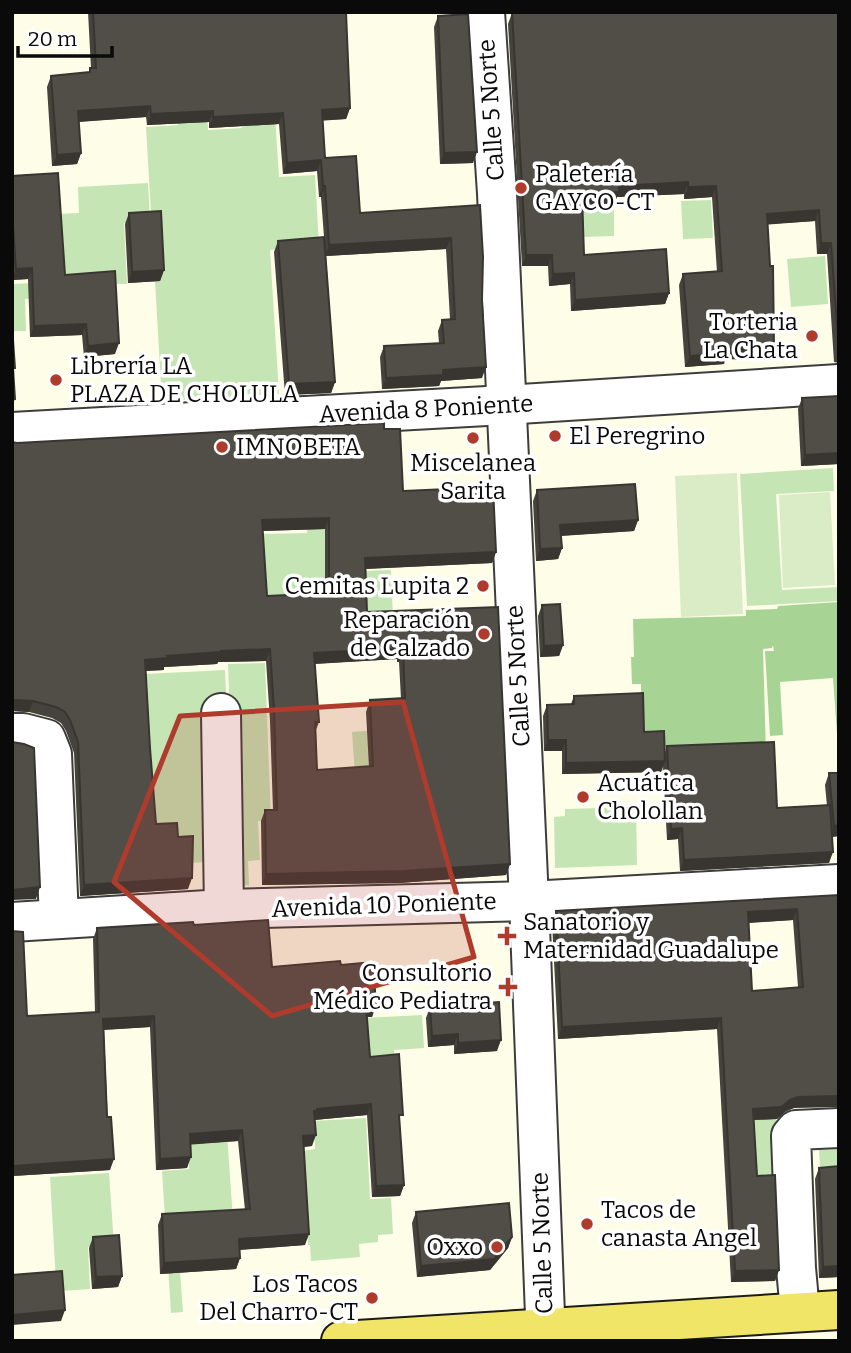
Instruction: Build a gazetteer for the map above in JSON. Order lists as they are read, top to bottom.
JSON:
{
  "streets": {
    "street": ["Calle 5 Norte", "Avenida 8 Poniente", "Avenida 10 Poniente"]
  },
  "crossings": [
    ["Calle 5 Norte", "Avenida 8 Poniente"],
    ["Calle 5 Norte", "Avenida 10 Poniente"]
  ],
  "places": {
    "other": [
      "Paletería GAYCO-CT",
      "Torteria La Chata",
      "Librería LA PLAZA DE CHOLULA",
      "El Peregrino",
      "Miscelanea Sarita",
      "IMNOBETA",
      "Cemitas Lupita 2",
      "Reparación de Calzado",
      "Acuática Cholollan",
      "Tacos de canasta Angel",
      "Oxxo",
      "Los Tacos Del Charro-CT"
    ],
    "health": ["Sanatorio y Maternidad Guadalupe", "Consultorio Médico Pediatra"]
  },
  "scale_bar": "20 m"
}
